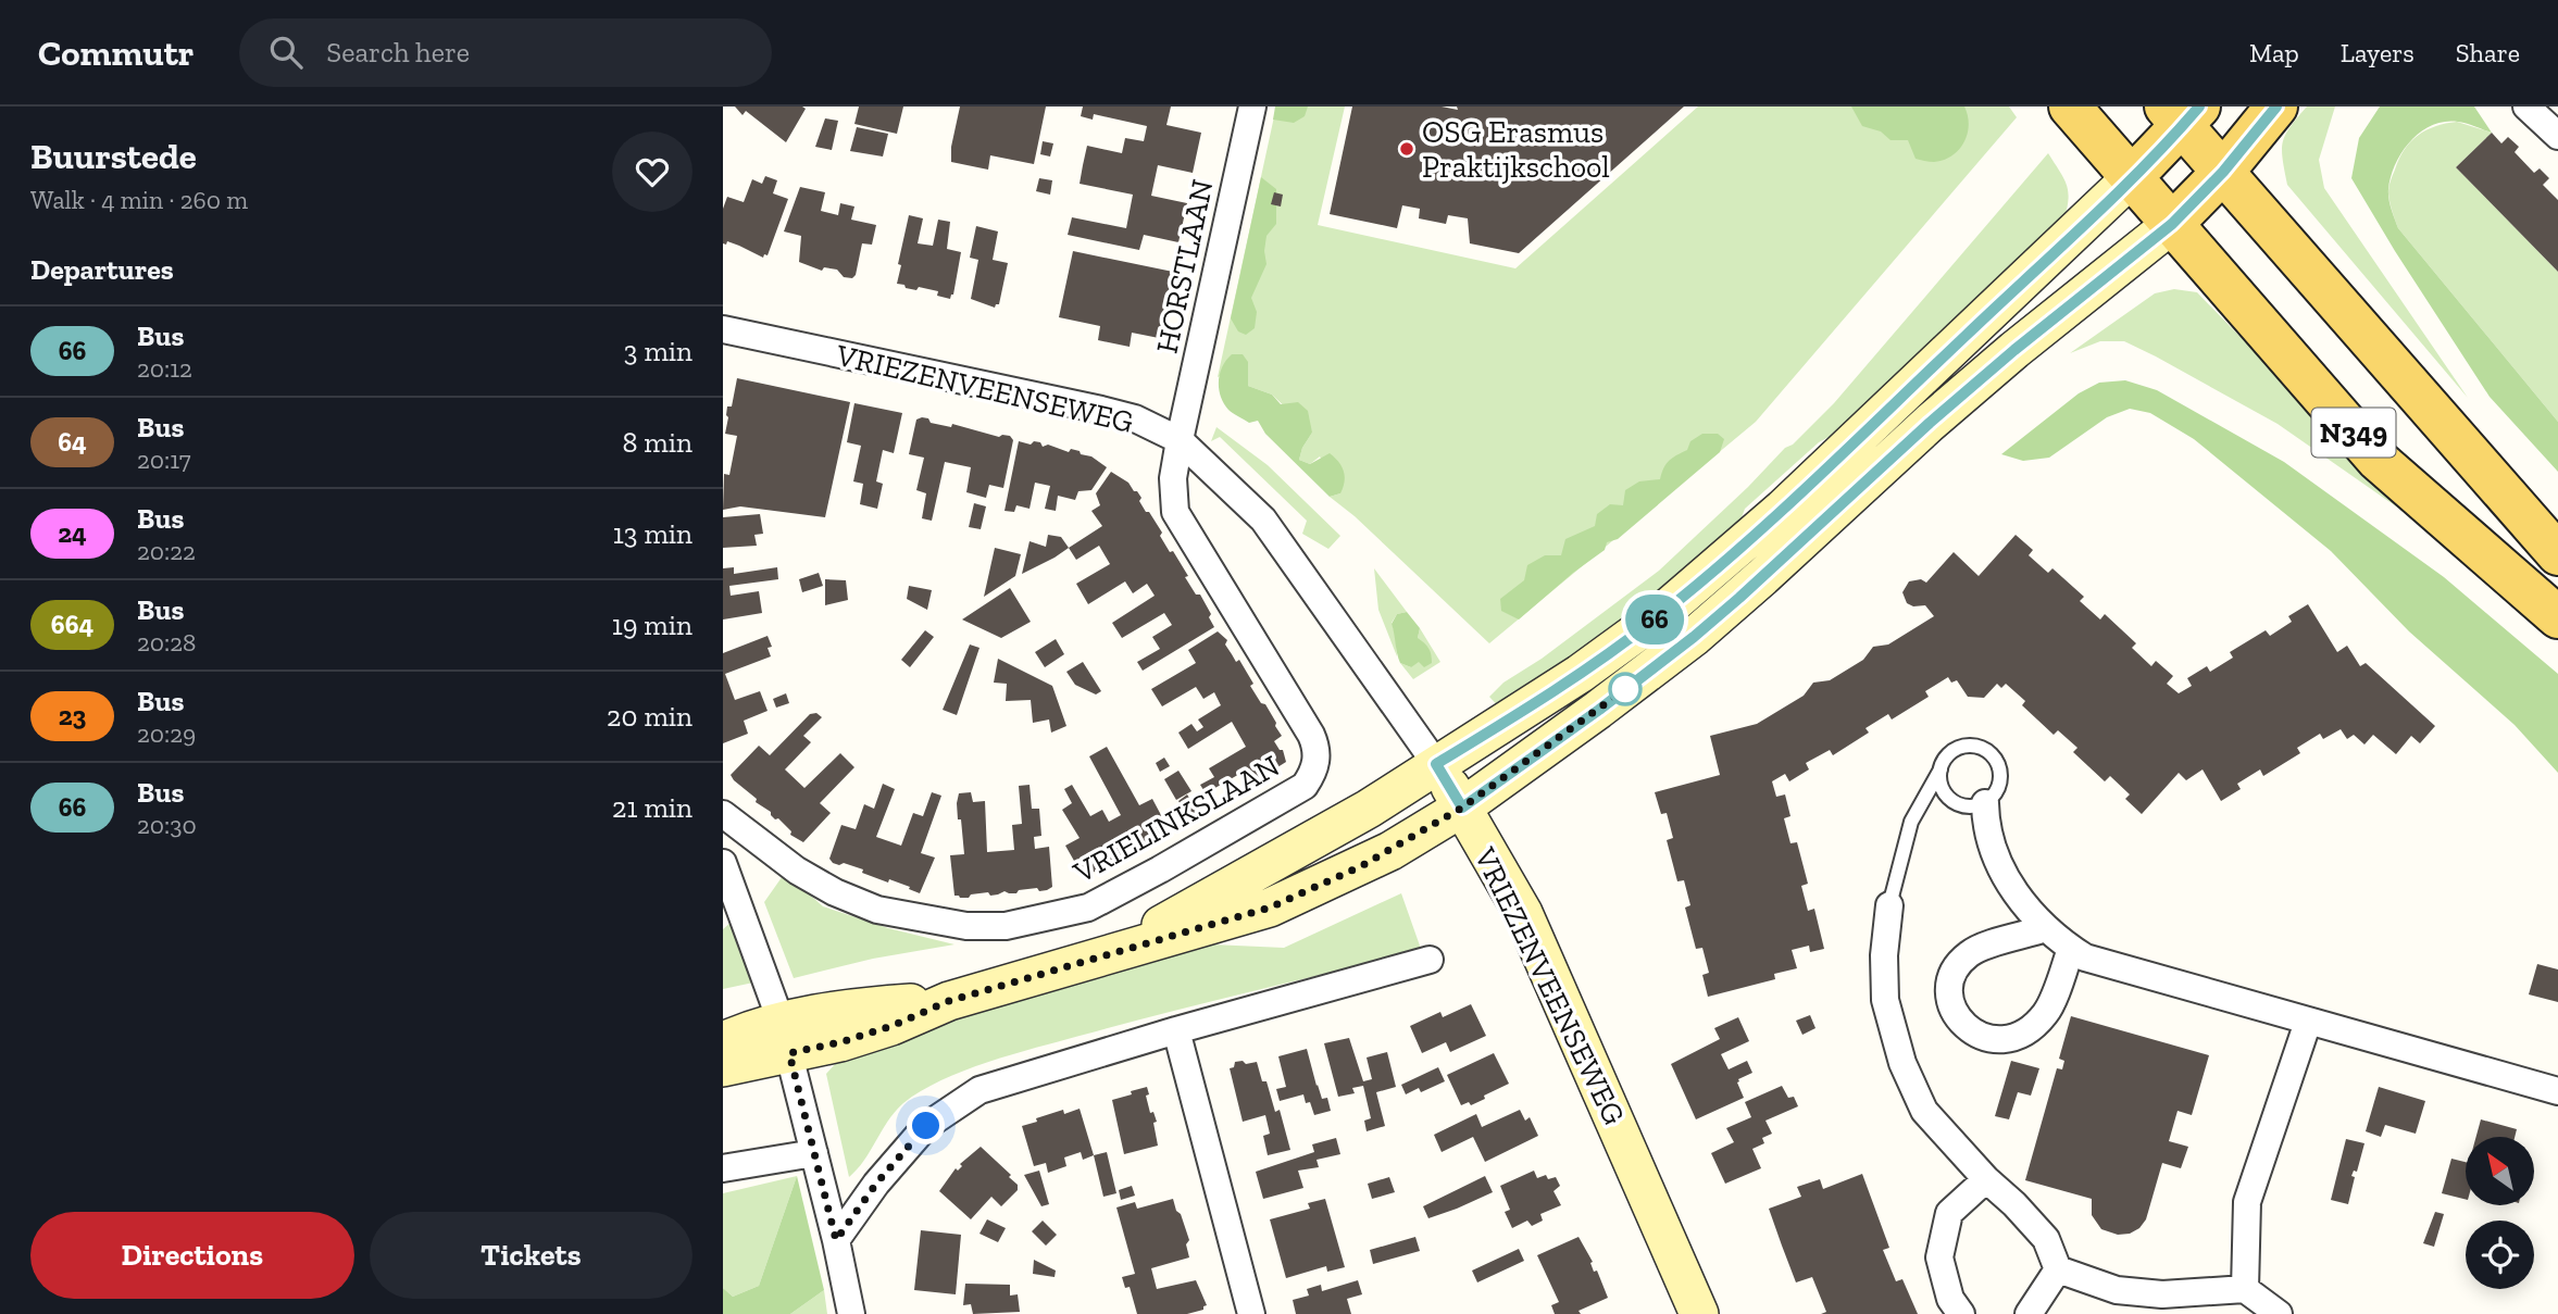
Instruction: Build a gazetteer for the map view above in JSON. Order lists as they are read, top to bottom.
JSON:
{
  "streets": {
    "main road": ["VRIEZENVEENSEWEG", "N349"],
    "street": ["HORSTLAAN", "VRIELINKSLAAN"]
  },
  "crossings": [
    ["HORSTLAAN", "VRIEZENVEENSEWEG"],
    ["HORSTLAAN", "VRIELINKSLAAN"],
    ["VRIEZENVEENSEWEG", "VRIELINKSLAAN"]
  ],
  "places": ["OSG Erasmus Praktijkschool"],
  "lines": ["bus line 66"],
  "north": "top left",
  "page": {
    "header": "Commutr",
    "search": "Search here",
    "nav": ["Map", "Layers", "Share"],
    "heading": [
      ["Buurstede", "Walk · 4 min · 260 m"],
      "Departures"
    ],
    "on_map": "66",
    "list": [
      {
        "mark": "66",
        "name": "Bus",
        "note": "20:12",
        "value": "3 min"
      },
      {
        "mark": "64",
        "name": "Bus",
        "note": "20:17",
        "value": "8 min"
      },
      {
        "mark": "24",
        "name": "Bus",
        "note": "20:22",
        "value": "13 min"
      },
      {
        "mark": "664",
        "name": "Bus",
        "note": "20:28",
        "value": "19 min"
      },
      {
        "mark": "23",
        "name": "Bus",
        "note": "20:29",
        "value": "20 min"
      },
      {
        "mark": "66",
        "name": "Bus",
        "note": "20:30",
        "value": "21 min"
      }
    ],
    "buttons": ["Directions", "Tickets"]
  }
}
